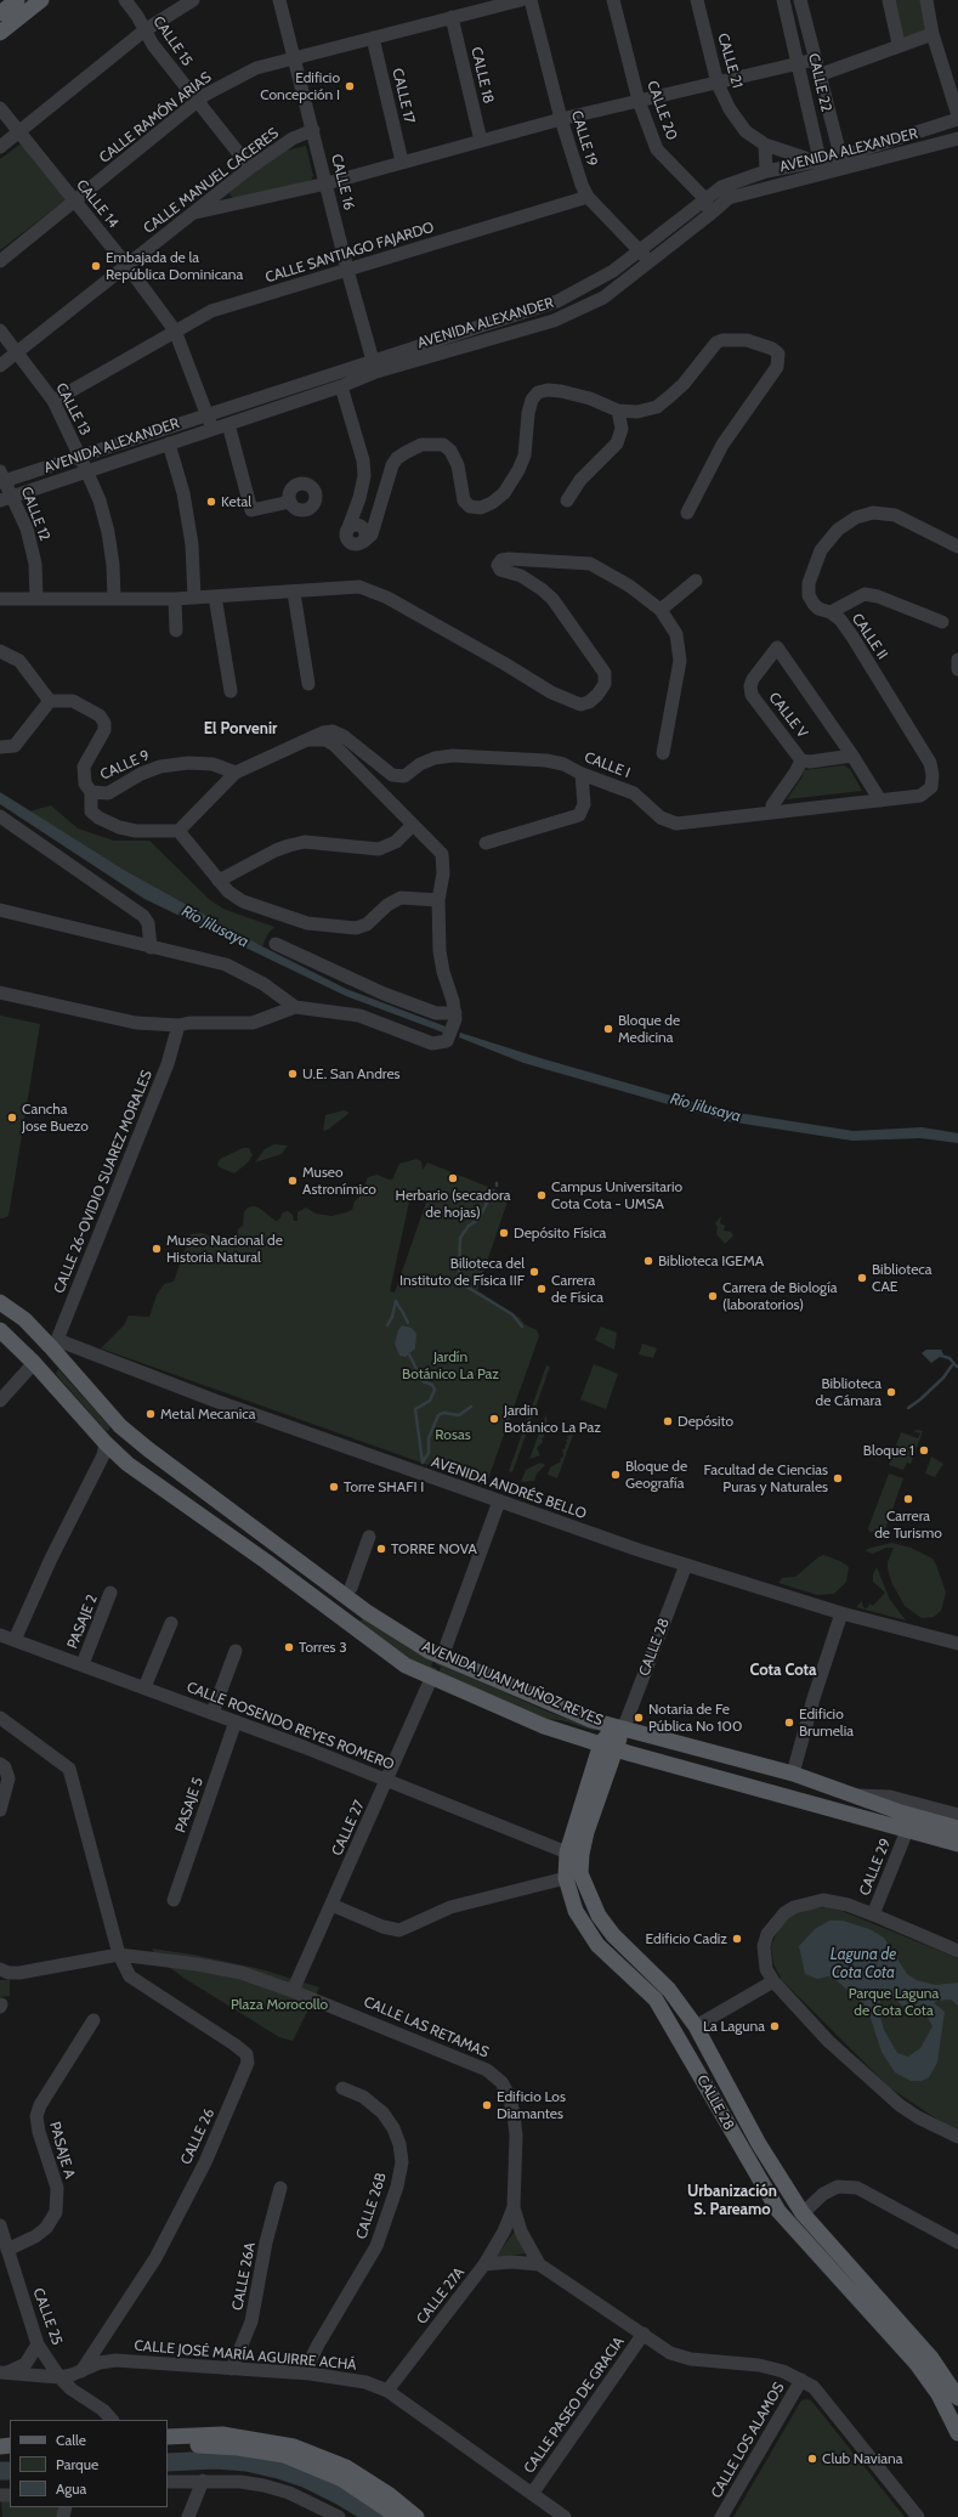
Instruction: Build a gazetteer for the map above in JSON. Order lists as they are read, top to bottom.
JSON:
{
  "streets": {
    "main road": ["CALLE 28", "AVENIDA JUAN MUÑOZ REYES"],
    "street": [
      "CALLE 15",
      "CALLE 21",
      "CALLE 18",
      "CALLE 22",
      "CALLE 17",
      "CALLE 20",
      "CALLE RAMÓN ARIAS",
      "CALLE 19",
      "AVENIDA ALEXANDER",
      "CALLE MANUEL CACERES",
      "CALLE 16",
      "CALLE 14",
      "CALLE SANTIAGO FAJARDO",
      "CALLE 13",
      "CALLE 12",
      "CALLE II",
      "CALLE V",
      "CALLE 9",
      "CALLE I",
      "CALLE 26-OVIDIO SUAREZ MORALES",
      "AVENIDA ANDRÉS BELLO",
      "PASAJE 2",
      "CALLE ROSENDO REYES ROMERO",
      "PASAJE 5",
      "CALLE 27",
      "CALLE 29",
      "CALLE LAS RETAMAS",
      "CALLE 26",
      "PASAJE A",
      "CALLE 26B",
      "CALLE 26A",
      "CALLE 27A",
      "CALLE 25",
      "CALLE JOSÉ MARÍA AGUIRRE ACHÁ",
      "CALLE PASEO DE GRACIA",
      "CALLE LOS ALAMOS"
    ]
  },
  "crossings": [
    ["CALLE 15", "CALLE RAMÓN ARIAS"],
    ["CALLE 15", "CALLE MANUEL CACERES"],
    ["CALLE 21", "CALLE 22"],
    ["CALLE 21", "AVENIDA ALEXANDER"],
    ["CALLE 18", "CALLE RAMÓN ARIAS"],
    ["CALLE 22", "AVENIDA ALEXANDER"],
    ["CALLE 17", "CALLE RAMÓN ARIAS"],
    ["CALLE 20", "AVENIDA ALEXANDER"],
    ["CALLE RAMÓN ARIAS", "CALLE 16"],
    ["CALLE RAMÓN ARIAS", "CALLE 14"],
    ["CALLE 19", "AVENIDA ALEXANDER"],
    ["CALLE 19", "CALLE SANTIAGO FAJARDO"],
    ["AVENIDA ALEXANDER", "CALLE 16"],
    ["AVENIDA ALEXANDER", "CALLE 14"],
    ["AVENIDA ALEXANDER", "CALLE 13"],
    ["AVENIDA ALEXANDER", "CALLE 12"],
    ["CALLE MANUEL CACERES", "CALLE 16"],
    ["CALLE MANUEL CACERES", "CALLE 14"],
    ["CALLE MANUEL CACERES", "CALLE 13"],
    ["CALLE 16", "CALLE SANTIAGO FAJARDO"],
    ["CALLE 14", "CALLE SANTIAGO FAJARDO"],
    ["CALLE SANTIAGO FAJARDO", "CALLE 13"],
    ["CALLE II", "CALLE I"],
    ["CALLE 26-OVIDIO SUAREZ MORALES", "AVENIDA ANDRÉS BELLO"],
    ["CALLE 26-OVIDIO SUAREZ MORALES", "AVENIDA JUAN MUÑOZ REYES"],
    ["AVENIDA ANDRÉS BELLO", "CALLE 28"],
    ["AVENIDA ANDRÉS BELLO", "AVENIDA JUAN MUÑOZ REYES"],
    ["PASAJE 2", "CALLE ROSENDO REYES ROMERO"],
    ["CALLE 28", "AVENIDA JUAN MUÑOZ REYES"],
    ["CALLE 28", "CALLE ROSENDO REYES ROMERO"],
    ["AVENIDA JUAN MUÑOZ REYES", "CALLE 27"],
    ["AVENIDA JUAN MUÑOZ REYES", "CALLE 29"],
    ["CALLE ROSENDO REYES ROMERO", "PASAJE 5"],
    ["CALLE ROSENDO REYES ROMERO", "CALLE 27"],
    ["CALLE 27", "CALLE LAS RETAMAS"],
    ["CALLE LAS RETAMAS", "CALLE 26"],
    ["CALLE LAS RETAMAS", "CALLE 27A"],
    ["CALLE LAS RETAMAS", "CALLE PASEO DE GRACIA"],
    ["CALLE LAS RETAMAS", "CALLE LOS ALAMOS"],
    ["CALLE 26", "CALLE JOSÉ MARÍA AGUIRRE ACHÁ"],
    ["PASAJE A", "CALLE 25"],
    ["CALLE 26B", "CALLE JOSÉ MARÍA AGUIRRE ACHÁ"],
    ["CALLE 26A", "CALLE JOSÉ MARÍA AGUIRRE ACHÁ"],
    ["CALLE 27A", "CALLE JOSÉ MARÍA AGUIRRE ACHÁ"],
    ["CALLE 25", "CALLE JOSÉ MARÍA AGUIRRE ACHÁ"],
    ["CALLE JOSÉ MARÍA AGUIRRE ACHÁ", "CALLE PASEO DE GRACIA"]
  ],
  "districts": ["El Porvenir", "Cota Cota", "Urbanización S. Pareamo"],
  "water": ["Río Jilusaya", "Laguna de Cota Cota"],
  "parks": [
    "Jardín Botánico La Paz",
    "Rosas",
    "Parque Laguna de Cota Cota",
    "Plaza Morocollo"
  ],
  "places": [
    "Edificio Concepción I",
    "Embajada de la República Dominicana",
    "Ketal",
    "Bloque de Medicina",
    "U.E. San Andres",
    "Cancha Jose Buezo",
    "Herbario (secadora de hojas)",
    "Museo Astronímico",
    "Campus Universitario Cota Cota - UMSA",
    "Depósito Física",
    "Museo Nacional de Historia Natural",
    "Biblioteca IGEMA",
    "Bilioteca del Instituto de Física IIF",
    "Biblioteca CAE",
    "Carrera de Física",
    "Carrera de Biología (laboratorios)",
    "Biblioteca de Cámara",
    "Metal Mecanica",
    "Jardin Botánico La Paz",
    "Depósito",
    "Bloque 1",
    "Bloque de Geografía",
    "Facultad de Ciencias Puras y Naturales",
    "Torre SHAFI I",
    "Carrera de Turismo",
    "TORRE NOVA",
    "Torres 3",
    "Notaria de Fe Pública No 100",
    "Edificio Brumelia",
    "Edificio Cadiz",
    "La Laguna",
    "Edificio Los Diamantes",
    "Club Naviana"
  ],
  "legend": ["Calle", "Parque", "Agua"]
}
